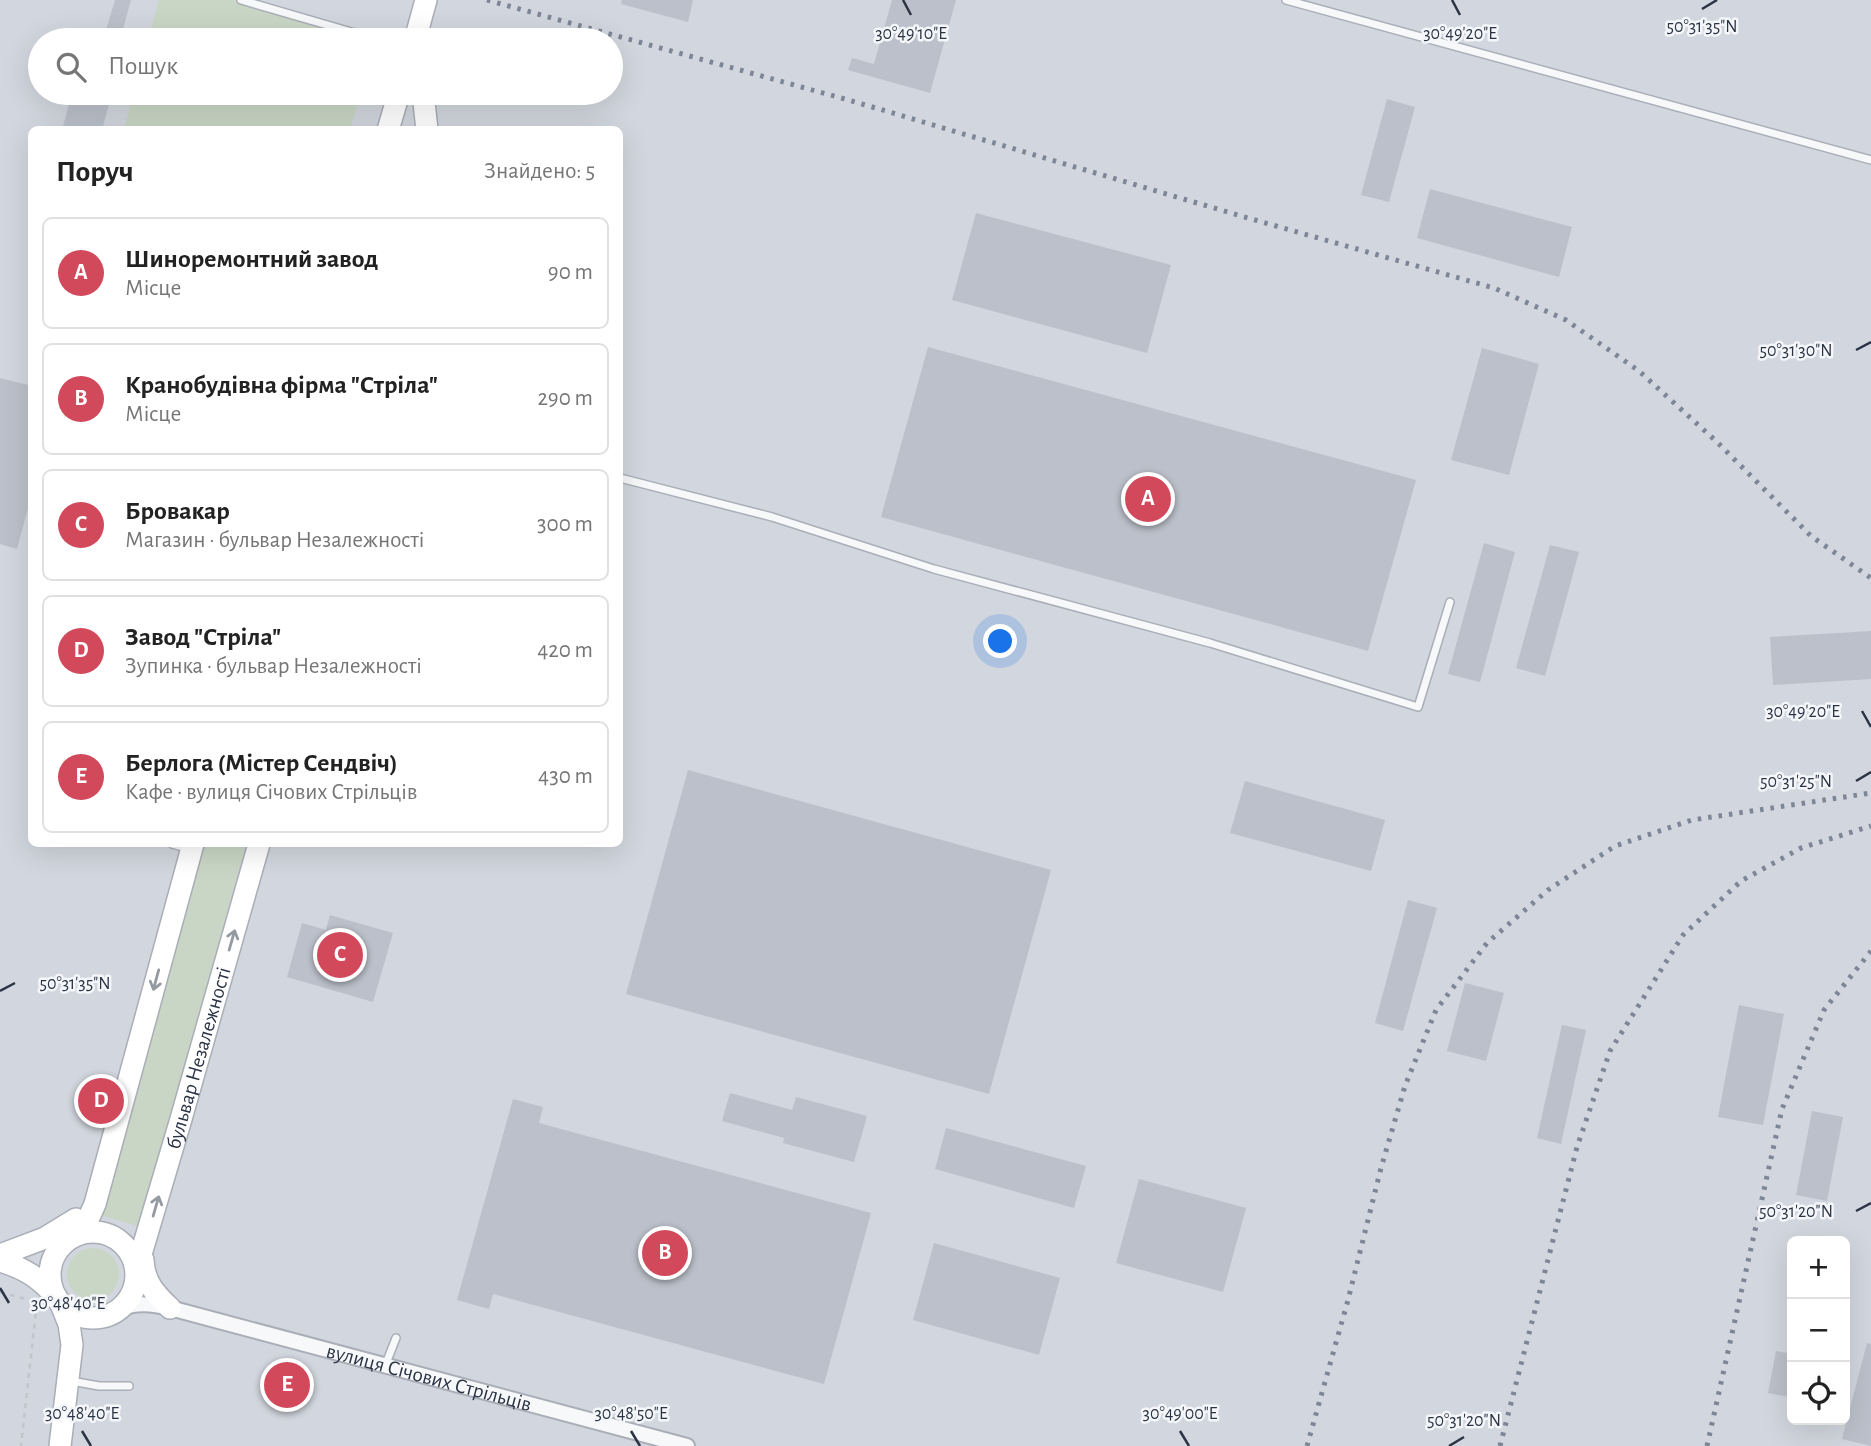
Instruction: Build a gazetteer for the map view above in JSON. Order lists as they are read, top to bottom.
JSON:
{
  "streets": {
    "street": ["бульвар Незалежності", "вулиця Січових Стрільців"]
  },
  "crossings": [
    ["бульвар Незалежності", "вулиця Січових Стрільців"]
  ],
  "page": {
    "search": "Пошук",
    "heading": ["Поруч", "Знайдено: 5"],
    "list": [
      {
        "mark": "A",
        "name": "Шиноремонтний завод",
        "note": "Місце",
        "value": "90 m"
      },
      {
        "mark": "B",
        "name": "Кранобудівна фірма \"Стріла\"",
        "note": "Місце",
        "value": "290 m"
      },
      {
        "mark": "C",
        "name": "Бровакар",
        "note": "Магазин · бульвар Незалежності",
        "value": "300 m"
      },
      {
        "mark": "D",
        "name": "Завод \"Стріла\"",
        "note": "Зупинка · бульвар Незалежності",
        "value": "420 m"
      },
      {
        "mark": "E",
        "name": "Берлога (Містер Сендвіч)",
        "note": "Кафе · вулиця Січових Стрільців",
        "value": "430 m"
      }
    ],
    "pins": [
      "A",
      "C",
      "D",
      "B",
      "E"
    ],
    "map_buttons": ["+", "−"]
  },
  "coordinates": [
    "50°31'35\"N",
    "30°49'10\"E",
    "30°49'20\"E",
    "50°31'30\"N",
    "50°31'25\"N",
    "50°31'20\"N",
    "30°48'40\"E",
    "30°48'50\"E",
    "30°49'00\"E"
  ]
}
